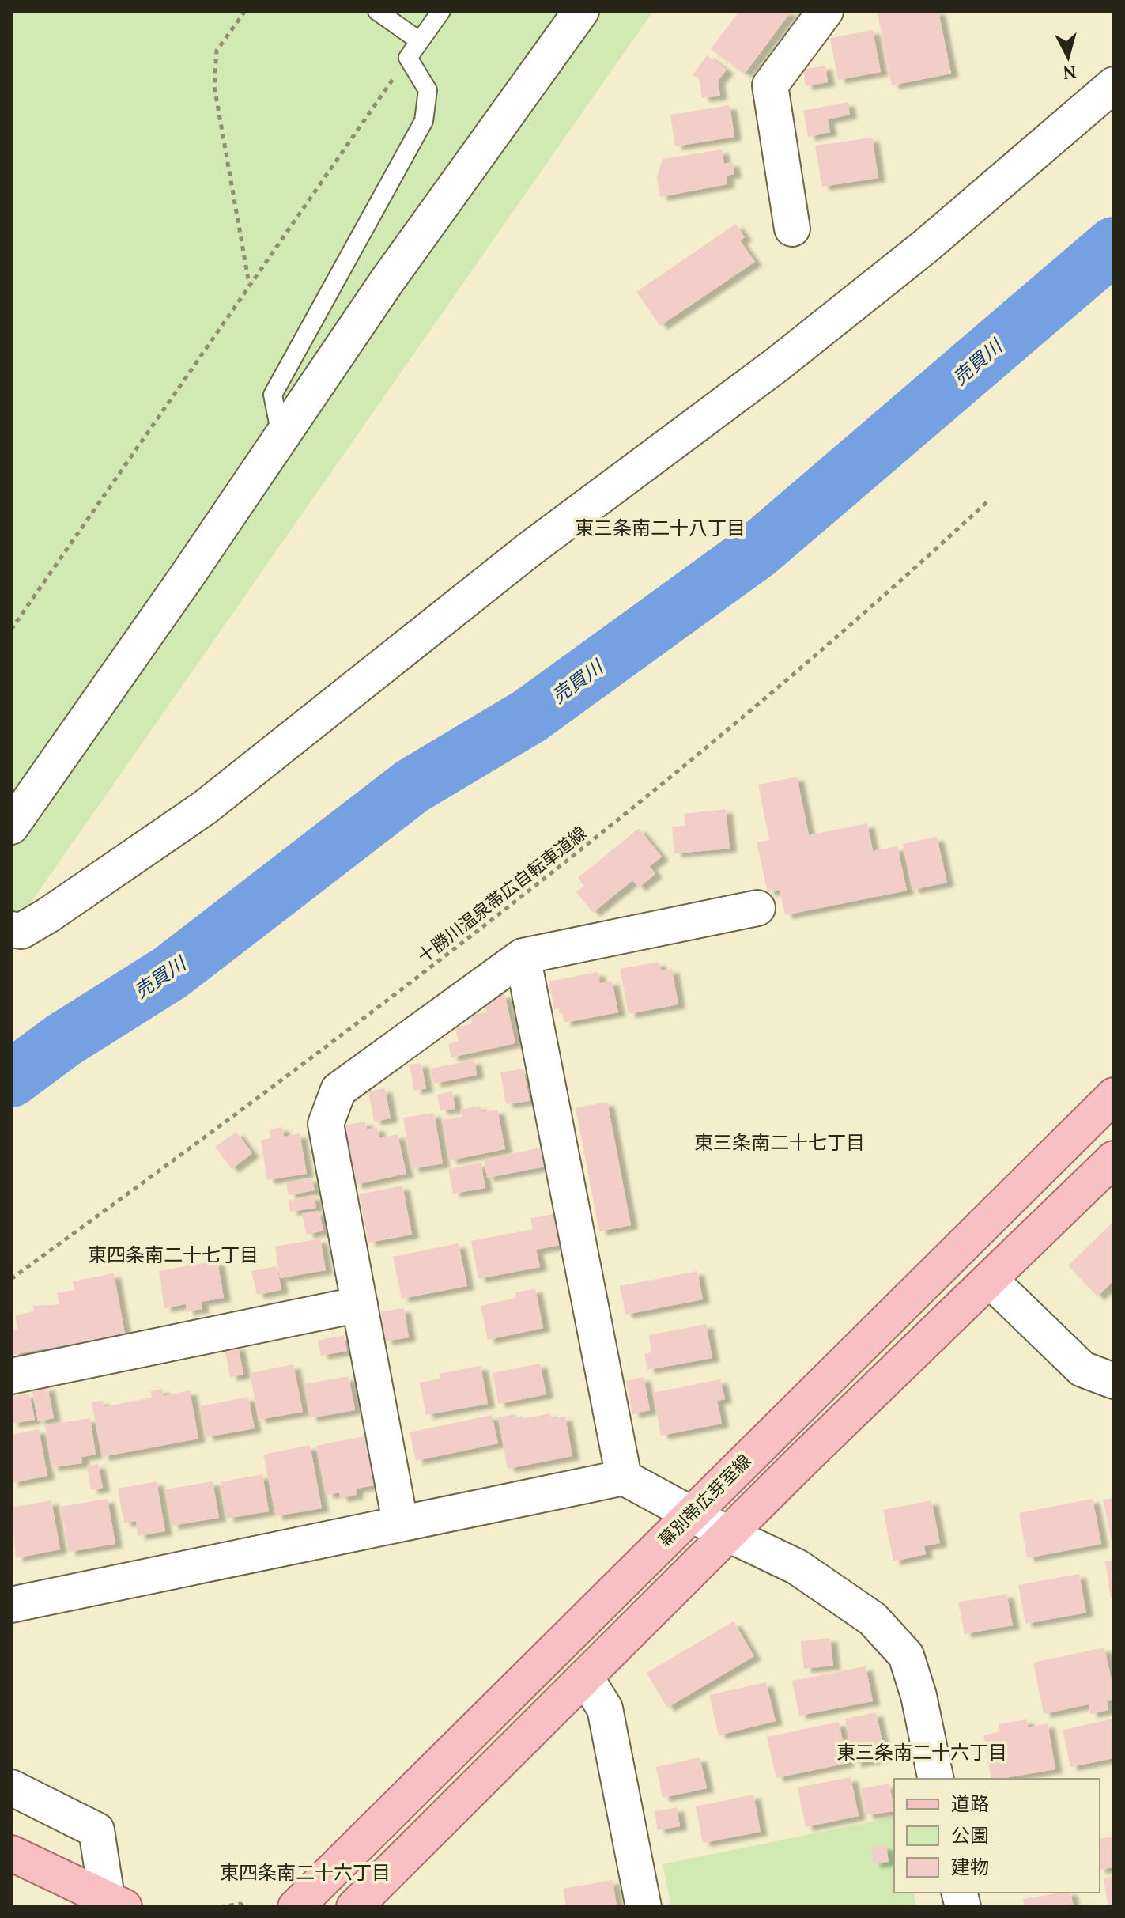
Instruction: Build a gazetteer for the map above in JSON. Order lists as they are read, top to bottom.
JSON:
{
  "streets": {
    "main road": ["幕別帯広芽室線"],
    "path": ["十勝川温泉帯広自転車道線"]
  },
  "districts": [
    "東三条南二十八丁目",
    "東三条南二十七丁目",
    "東四条南二十七丁目",
    "東三条南二十六丁目",
    "東四条南二十六丁目"
  ],
  "water": ["売買川"],
  "legend": ["道路", "公園", "建物"],
  "north": "bottom"
}
